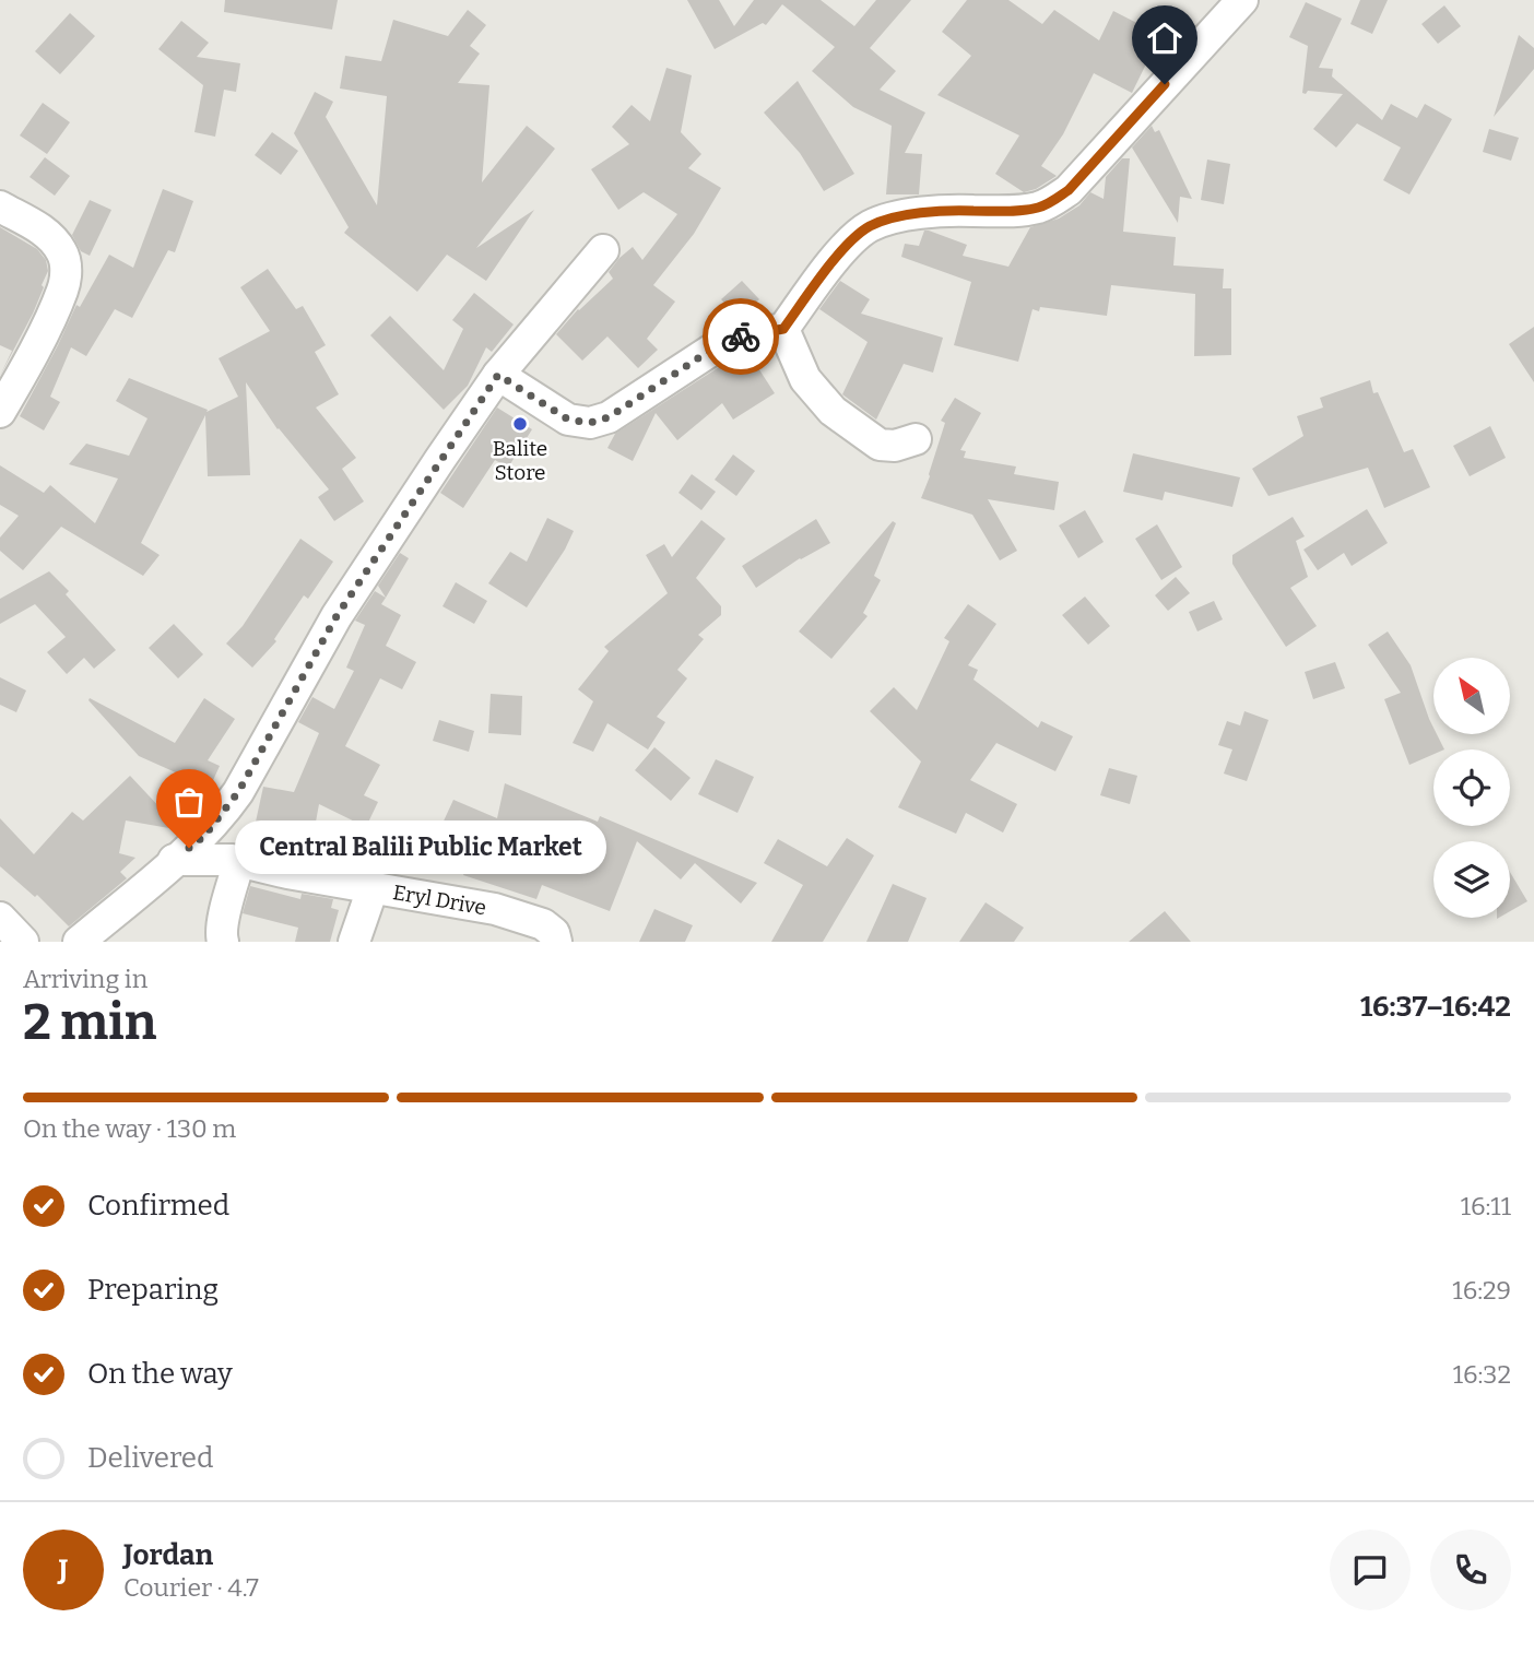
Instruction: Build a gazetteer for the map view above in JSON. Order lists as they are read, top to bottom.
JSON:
{
  "streets": {
    "street": ["Eryl Drive"]
  },
  "places": ["Balite Store", "Central Balili Public Market"],
  "north": "top left",
  "page": {
    "bubble": "Central Balili Public Market",
    "heading": ["2 min", "Arriving in", "16:37–16:42"],
    "panel": ["Jordan", "Courier · 4.7"],
    "bar": "On the way · 130 m",
    "list": [
      ["Confirmed", "16:11"],
      ["Preparing", "16:29"],
      ["On the way", "16:32"],
      "Delivered"
    ],
    "round": "J"
  }
}
